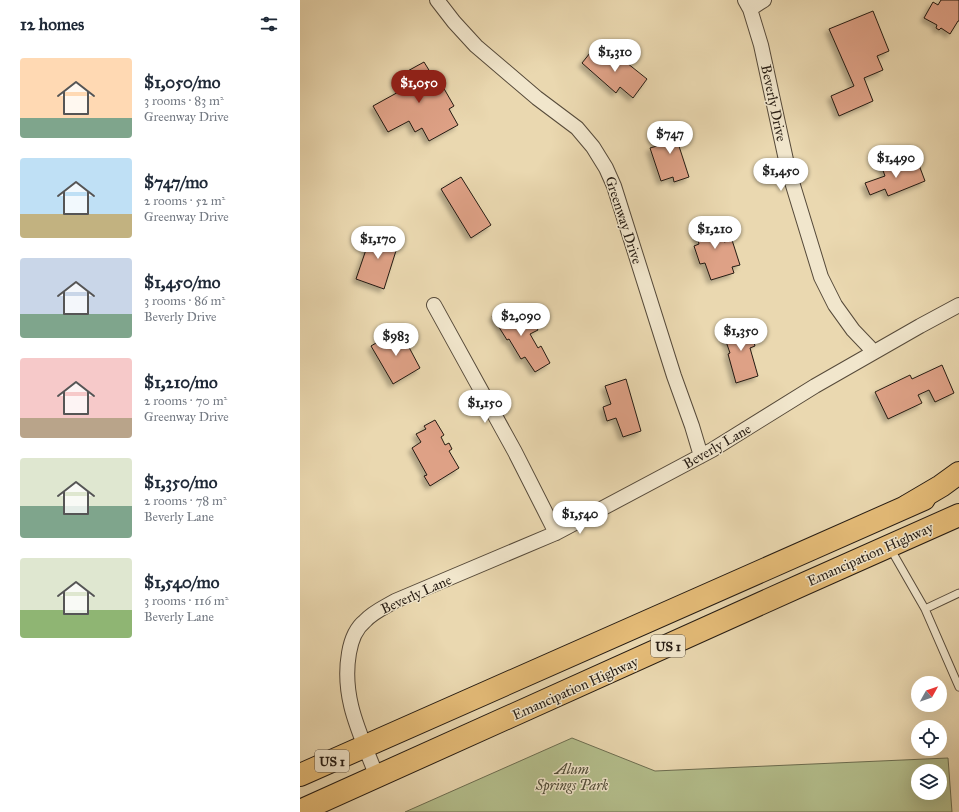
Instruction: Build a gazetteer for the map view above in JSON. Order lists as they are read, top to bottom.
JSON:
{
  "streets": {
    "main road": ["Emancipation Highway", "US 1"],
    "street": ["Beverly Drive", "Greenway Drive", "Beverly Lane"]
  },
  "crossings": [
    ["Beverly Drive", "Beverly Lane"],
    ["Greenway Drive", "Beverly Lane"],
    ["Beverly Lane", "Emancipation Highway"]
  ],
  "parks": ["Alum Springs Park"],
  "north": "top right",
  "page": {
    "heading": "12 homes",
    "price": [
      "$1,310",
      "$1,050",
      "$747",
      "$1,490",
      "$1,450",
      "$1,210",
      "$1,170",
      "$2,090",
      "$1,350",
      "$983",
      "$1,150",
      "$1,540"
    ],
    "list": [
      {
        "name": "$1,050/mo",
        "note": "3 rooms · 83 m² · Greenway Drive"
      },
      {
        "name": "$747/mo",
        "note": "2 rooms · 52 m² · Greenway Drive"
      },
      {
        "name": "$1,450/mo",
        "note": "3 rooms · 86 m² · Beverly Drive"
      },
      {
        "name": "$1,210/mo",
        "note": "2 rooms · 70 m² · Greenway Drive"
      },
      {
        "name": "$1,350/mo",
        "note": "2 rooms · 78 m² · Beverly Lane"
      },
      {
        "name": "$1,540/mo",
        "note": "3 rooms · 116 m² · Beverly Lane"
      }
    ]
  }
}
